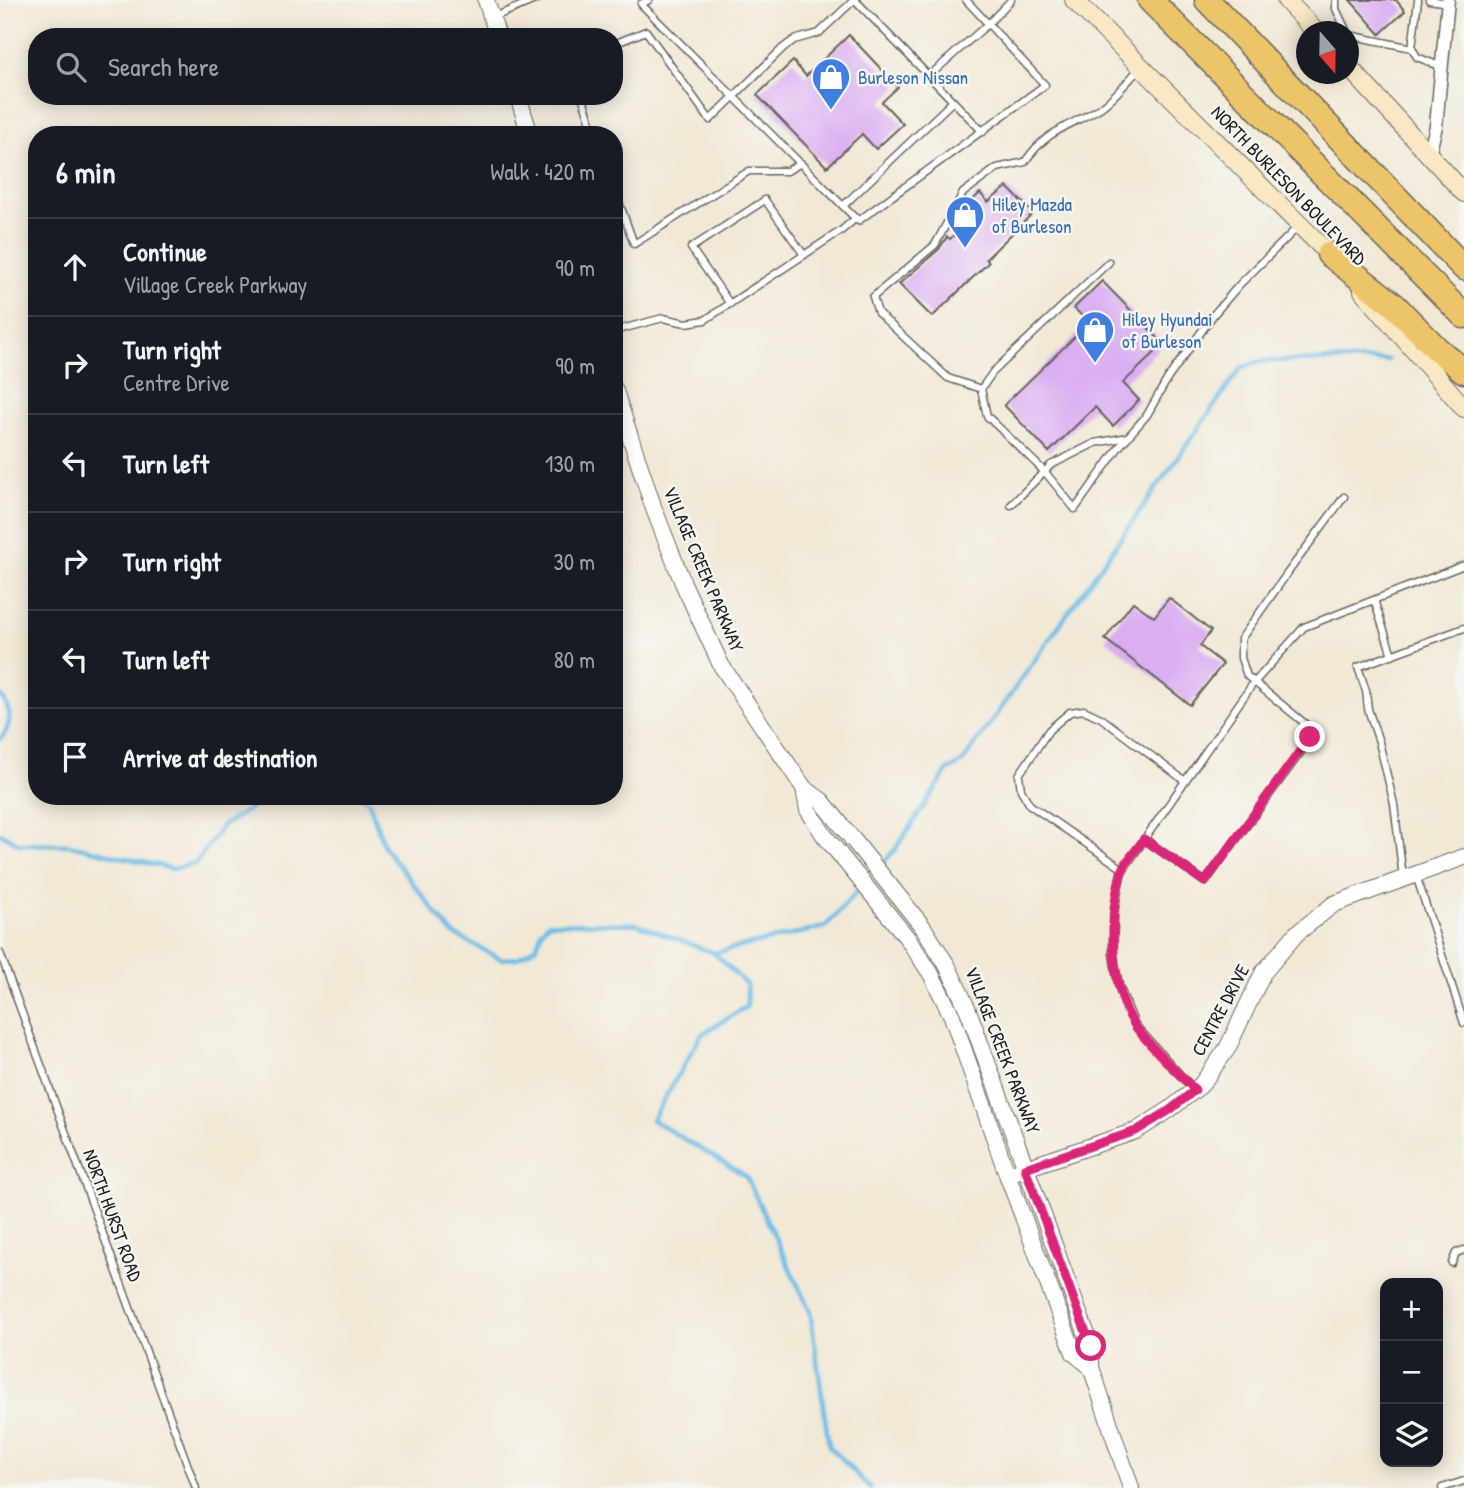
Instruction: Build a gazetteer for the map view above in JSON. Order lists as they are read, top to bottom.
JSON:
{
  "streets": {
    "main road": ["NORTH BURLESON BOULEVARD"],
    "street": ["VILLAGE CREEK PARKWAY", "CENTRE DRIVE"],
    "lane": ["NORTH HURST ROAD"]
  },
  "crossings": [
    ["VILLAGE CREEK PARKWAY", "CENTRE DRIVE"]
  ],
  "places": {
    "shop": ["Burleson Nissan", "Hiley Mazda of Burleson", "Hiley Hyundai of Burleson"]
  },
  "north": "bottom",
  "page": {
    "search": "Search here",
    "heading": ["6 min", "Walk · 420 m"],
    "list": [
      ["Continue", "Village Creek Parkway", "90 m"],
      ["Turn right", "Centre Drive", "90 m"],
      ["Turn left", "130 m"],
      ["Turn right", "30 m"],
      ["Turn left", "80 m"],
      "Arrive at destination"
    ],
    "map_buttons": ["+", "−"]
  }
}
